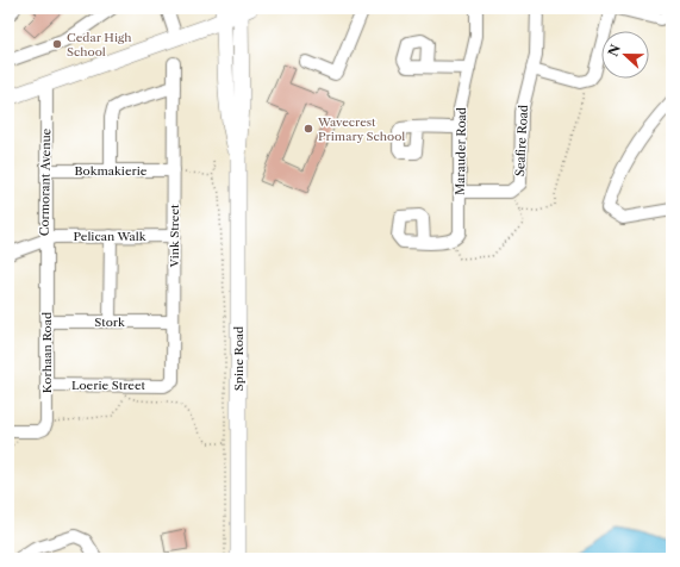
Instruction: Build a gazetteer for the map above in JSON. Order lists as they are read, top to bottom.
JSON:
{
  "streets": {
    "main road": ["Spine Road"],
    "street": [
      "Seafire Road",
      "Marauder Road",
      "Bokmakierie",
      "Cormorant Avenue",
      "Pelican Walk",
      "Vink Street",
      "Stork",
      "Korhaan Road",
      "Loerie Street"
    ]
  },
  "crossings": [
    ["Seafire Road", "Marauder Road"],
    ["Bokmakierie", "Cormorant Avenue"],
    ["Bokmakierie", "Vink Street"],
    ["Cormorant Avenue", "Pelican Walk"],
    ["Cormorant Avenue", "Korhaan Road"],
    ["Pelican Walk", "Vink Street"],
    ["Pelican Walk", "Korhaan Road"],
    ["Vink Street", "Stork"],
    ["Vink Street", "Loerie Street"],
    ["Stork", "Korhaan Road"],
    ["Korhaan Road", "Loerie Street"]
  ],
  "places": ["Cedar High School", "Wavecrest Primary School"],
  "north": "left"
}
